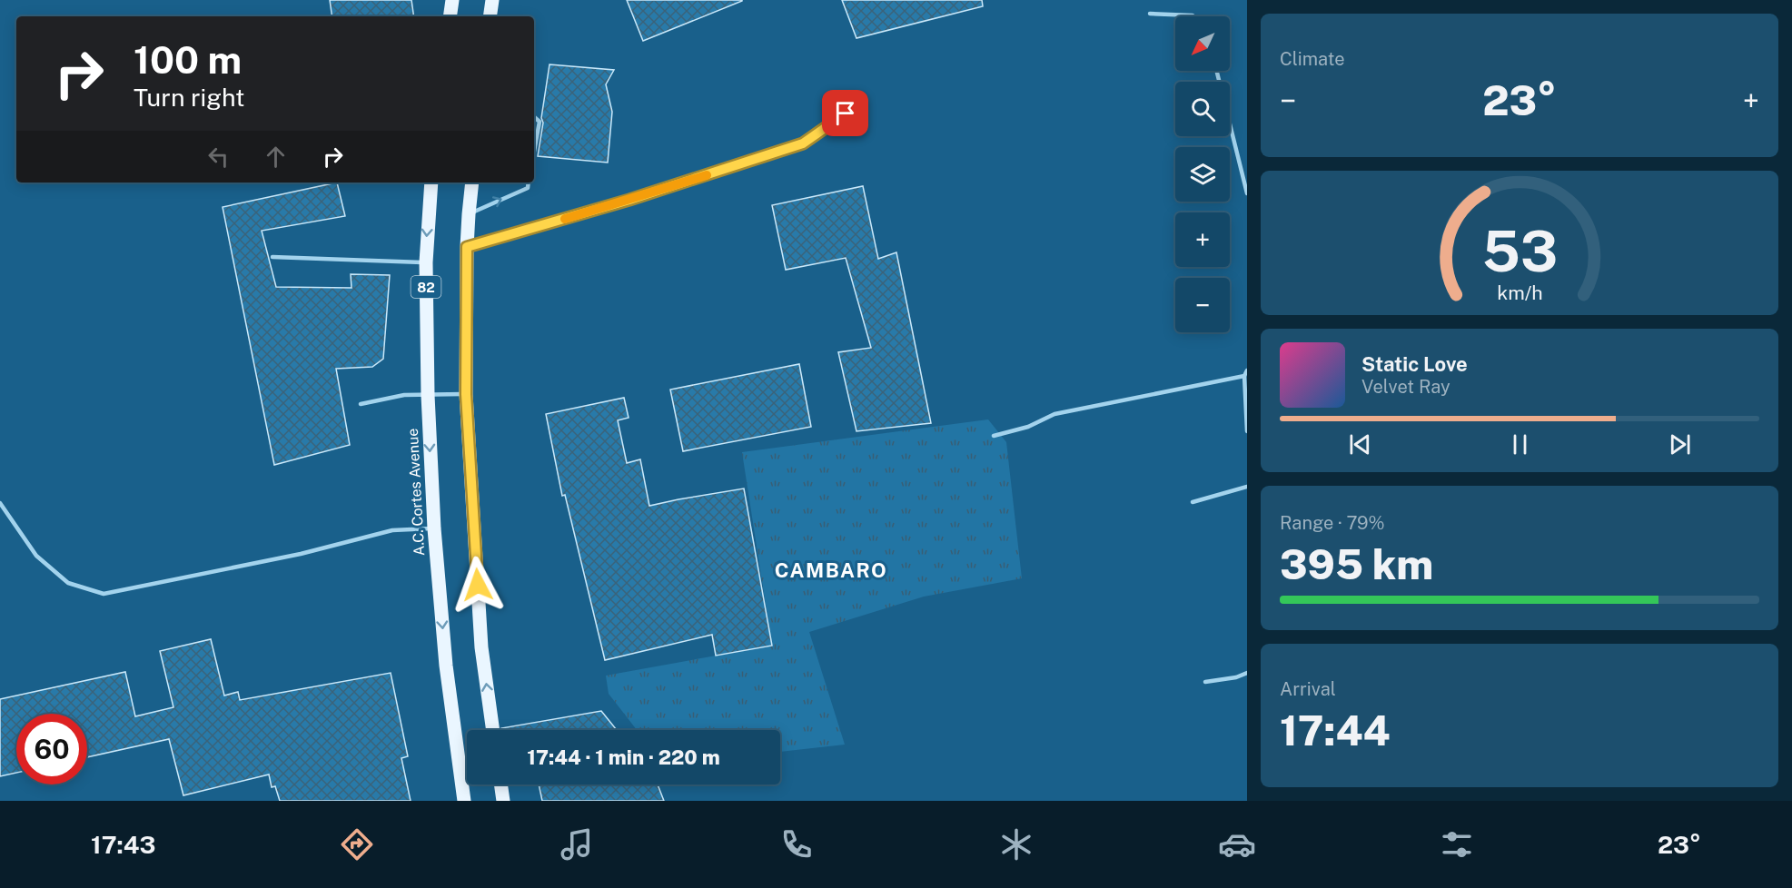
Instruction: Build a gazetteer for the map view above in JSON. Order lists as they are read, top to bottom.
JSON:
{
  "streets": {
    "main road": ["82", "A.C. Cortes Avenue"]
  },
  "districts": ["CAMBARO"],
  "north": "bottom left",
  "page": {
    "tile": [
      "Climate",
      ["Range · 79%", "395 km"],
      ["Arrival", "17:44"]
    ],
    "map_buttons": ["+", "−"],
    "turn": ["100 m", "Turn right"],
    "heat": ["−", "23°", "+"],
    "song": ["Static Love", "Velvet Ray"],
    "limit": "60",
    "trip": "17:44 · 1 min · 220 m",
    "tabs": ["17:43", "23°"],
    "gauge": ["53", "km/h"]
  }
}
